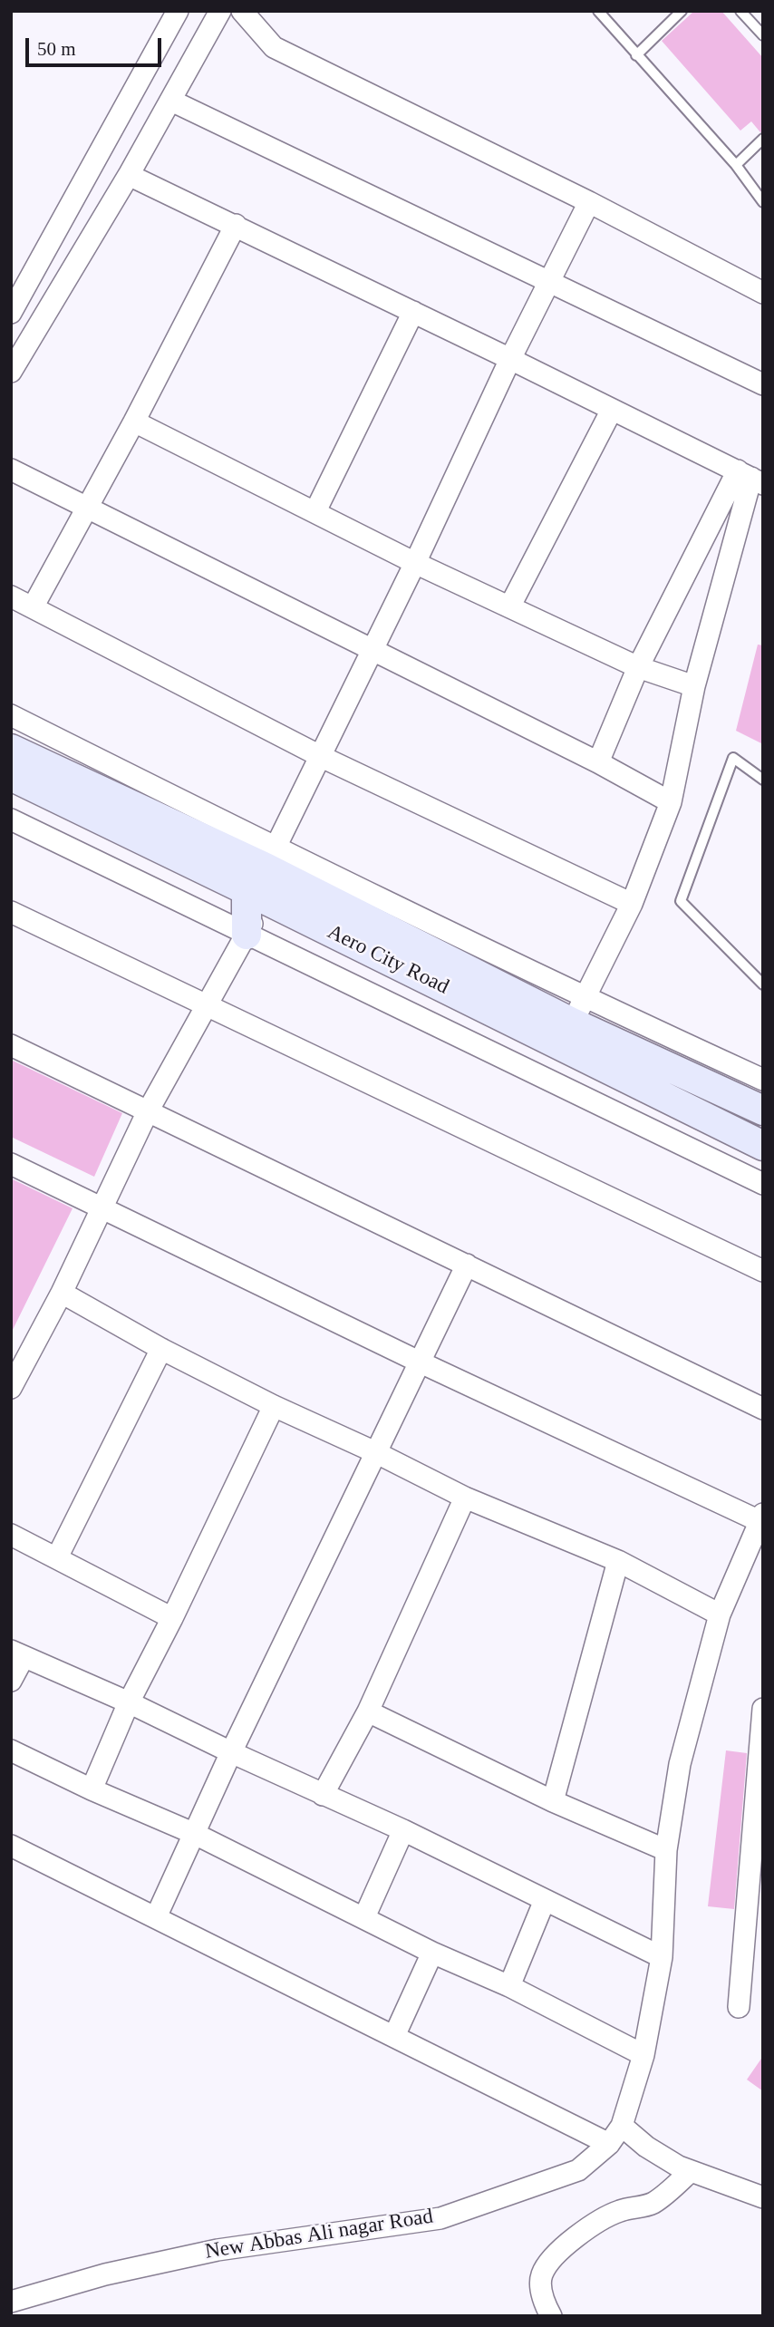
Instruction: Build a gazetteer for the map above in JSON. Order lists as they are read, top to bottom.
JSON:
{
  "streets": {
    "street": ["Aero City Road", "New Abbas Ali nagar Road"]
  },
  "scale_bar": "50 m"
}
